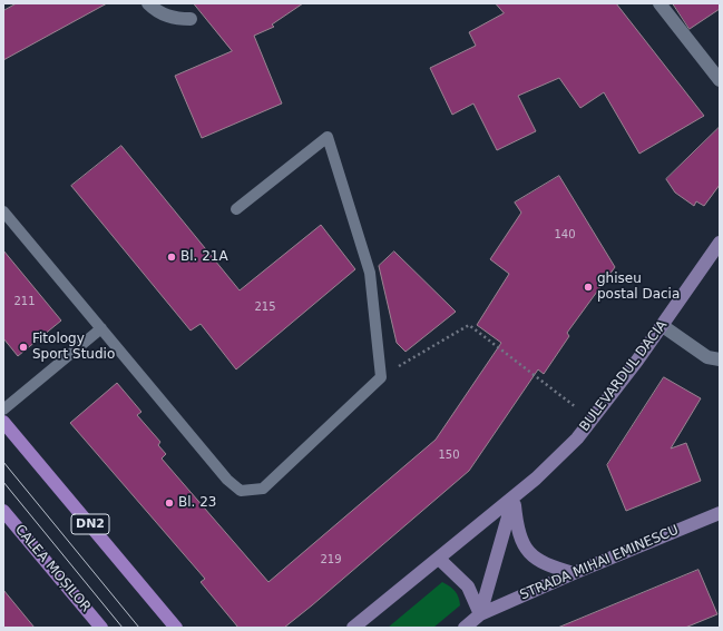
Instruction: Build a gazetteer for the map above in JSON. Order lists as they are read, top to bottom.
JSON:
{
  "streets": {
    "main road": [
      "BULEVARDUL DACIA",
      "DN2",
      "STRADA MIHAI EMINESCU",
      "CALEA MOȘILOR"
    ]
  },
  "places": [
    "Bl. 21A",
    "ghiseu postal Dacia",
    "Fitology Sport Studio",
    "Bl. 23"
  ],
  "house_numbers": [
    "140",
    "211",
    "215",
    "150",
    "219"
  ]
}
